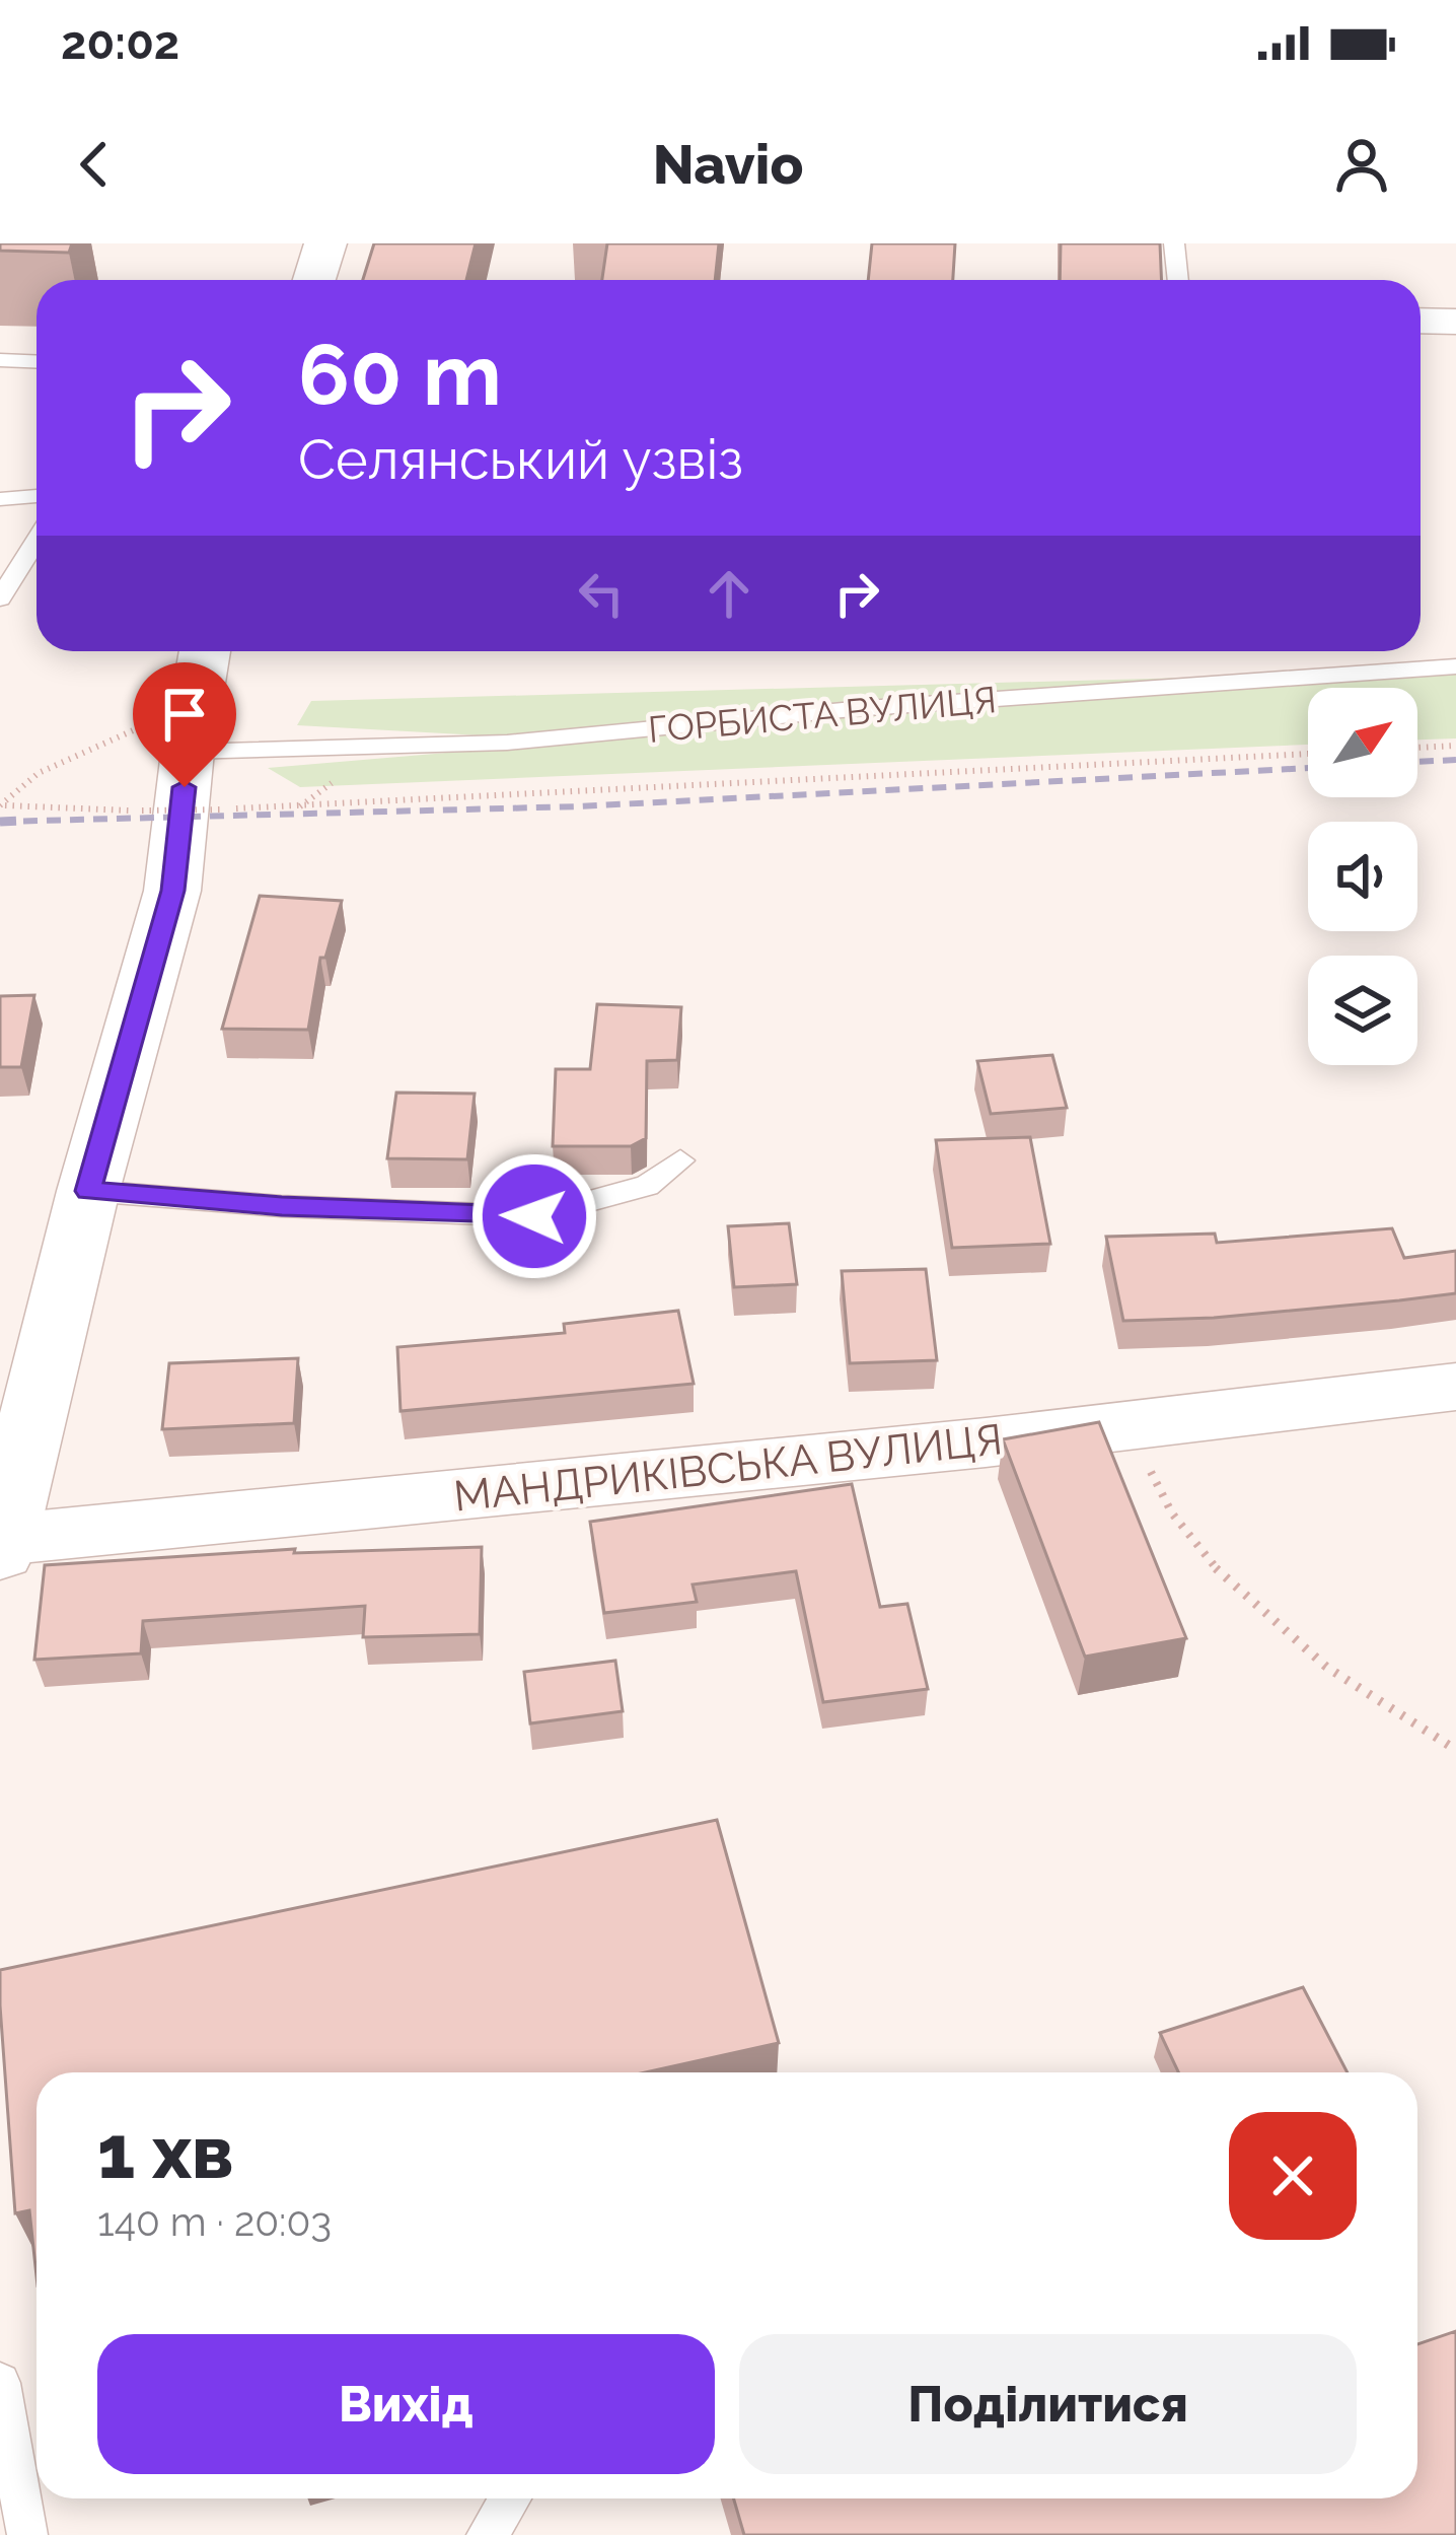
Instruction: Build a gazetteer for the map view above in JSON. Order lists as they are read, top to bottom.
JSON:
{
  "streets": {
    "street": ["МАНДРИКІВСЬКА ВУЛИЦЯ"],
    "lane": ["ГОРБИСТА ВУЛИЦЯ"]
  },
  "north": "top right",
  "page": {
    "status": "20:02",
    "header": "Navio",
    "turn": ["60 m", "Селянський узвіз"],
    "heading": ["1 хв", "140 m · 20:03"],
    "buttons": ["Вихід", "Поділитися"]
  }
}
